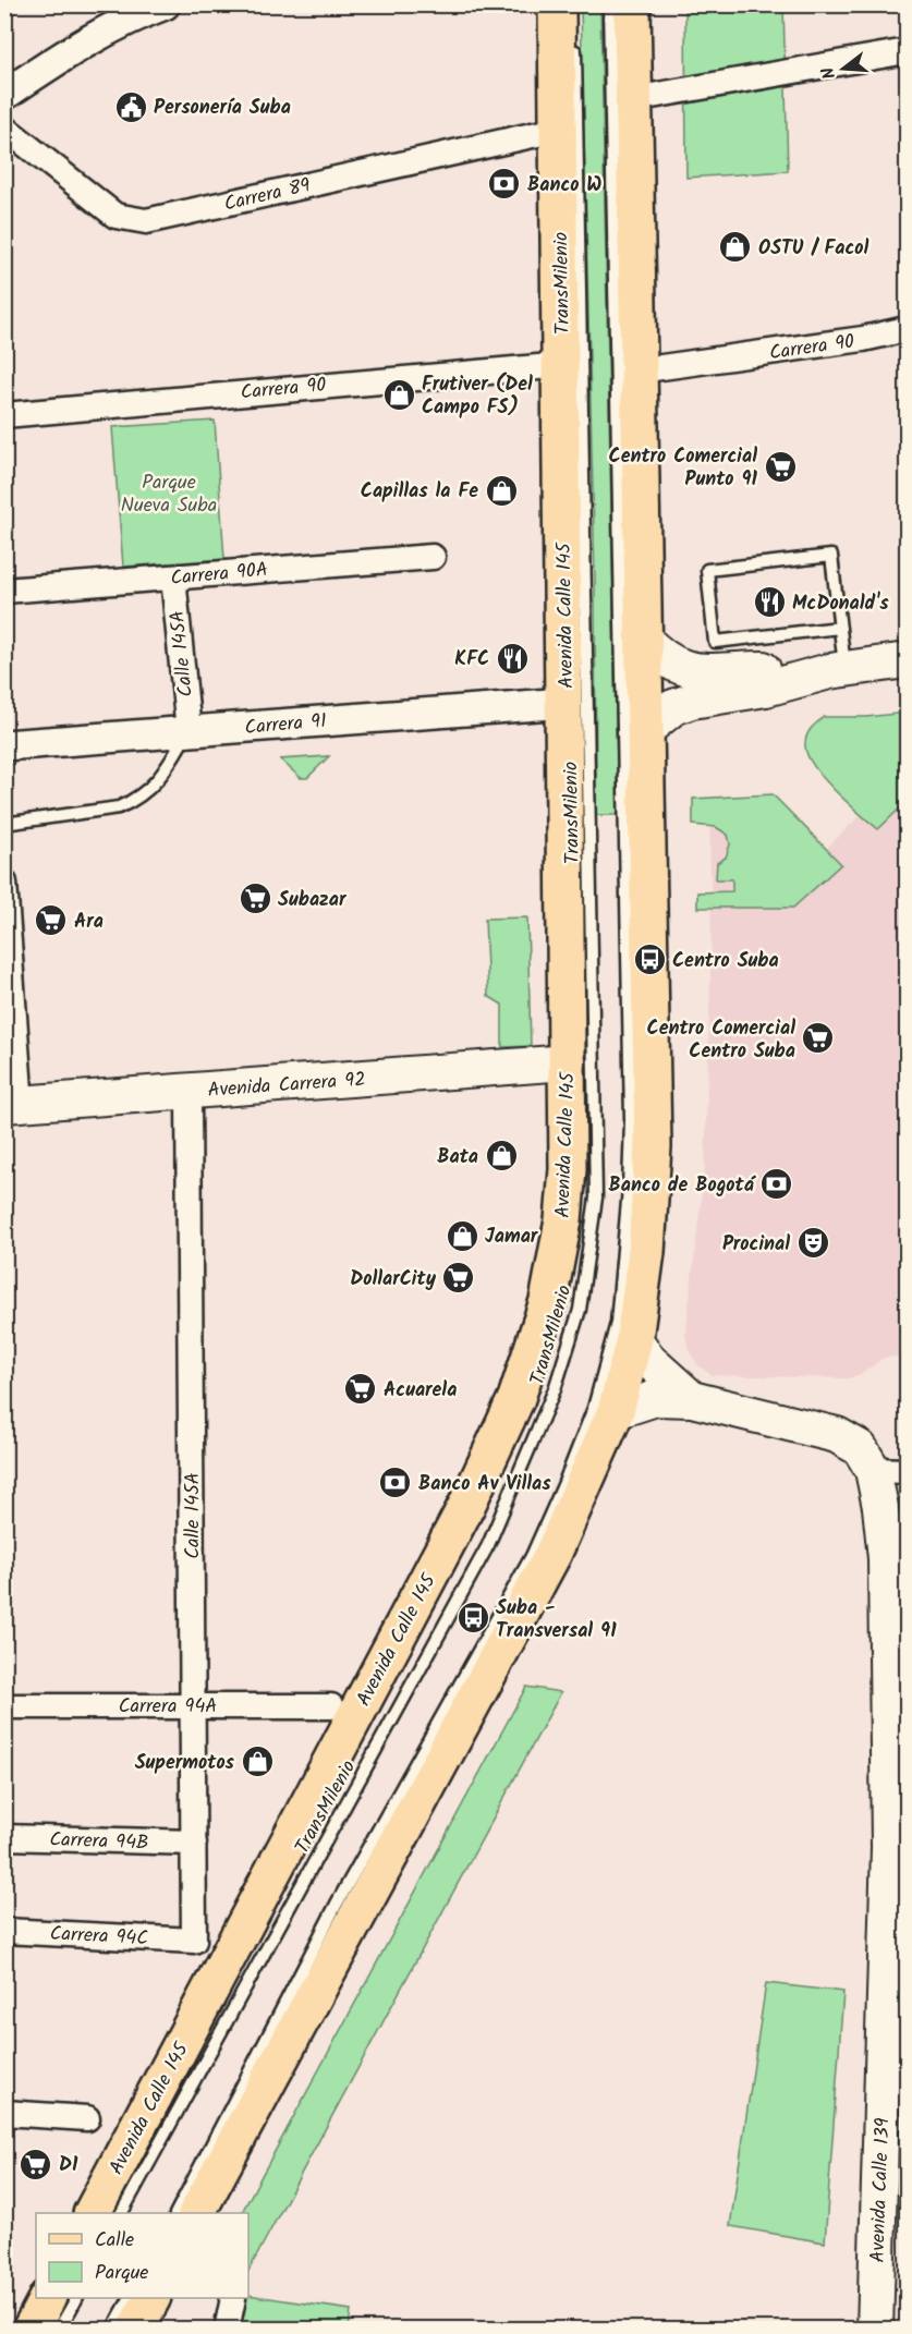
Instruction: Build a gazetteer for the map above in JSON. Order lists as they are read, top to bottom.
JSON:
{
  "streets": {
    "main road": ["Avenida Calle 145", "Avenida Carrera 92", "Avenida Calle 139"],
    "street": [
      "Carrera 89",
      "Carrera 90",
      "Carrera 90A",
      "Calle 145A",
      "Carrera 91",
      "Carrera 94A",
      "Carrera 94B",
      "Carrera 94C"
    ],
    "lane": ["TransMilenio"]
  },
  "crossings": [
    ["Carrera 89", "Avenida Calle 145"],
    ["Carrera 90", "Avenida Calle 145"],
    ["Carrera 90A", "Calle 145A"],
    ["Avenida Calle 145", "Carrera 91"],
    ["Avenida Calle 145", "Avenida Carrera 92"],
    ["Calle 145A", "Carrera 91"],
    ["Calle 145A", "Avenida Carrera 92"],
    ["Calle 145A", "Carrera 94A"],
    ["Calle 145A", "Carrera 94B"],
    ["Calle 145A", "Carrera 94C"]
  ],
  "parks": ["Parque Nueva Suba"],
  "places": {
    "public building": ["Personería Suba"],
    "bank": ["Banco W", "Banco de Bogotá", "Banco Av Villas"],
    "shop": [
      "OSTU / Facol",
      "Frutiver (Del Campo FS)",
      "Capillas la Fe",
      "Bata",
      "Jamar",
      "Supermotos"
    ],
    "supermarket": [
      "Centro Comercial Punto 91",
      "Subazar",
      "Ara",
      "Centro Comercial Centro Suba",
      "DollarCity",
      "Acuarela",
      "D1"
    ],
    "restaurant": ["McDonald's", "KFC"],
    "bus stop": ["Centro Suba", "Suba - Transversal 91"],
    "theatre": ["Procinal"]
  },
  "legend": ["Calle", "Parque"],
  "north": "left"
}
